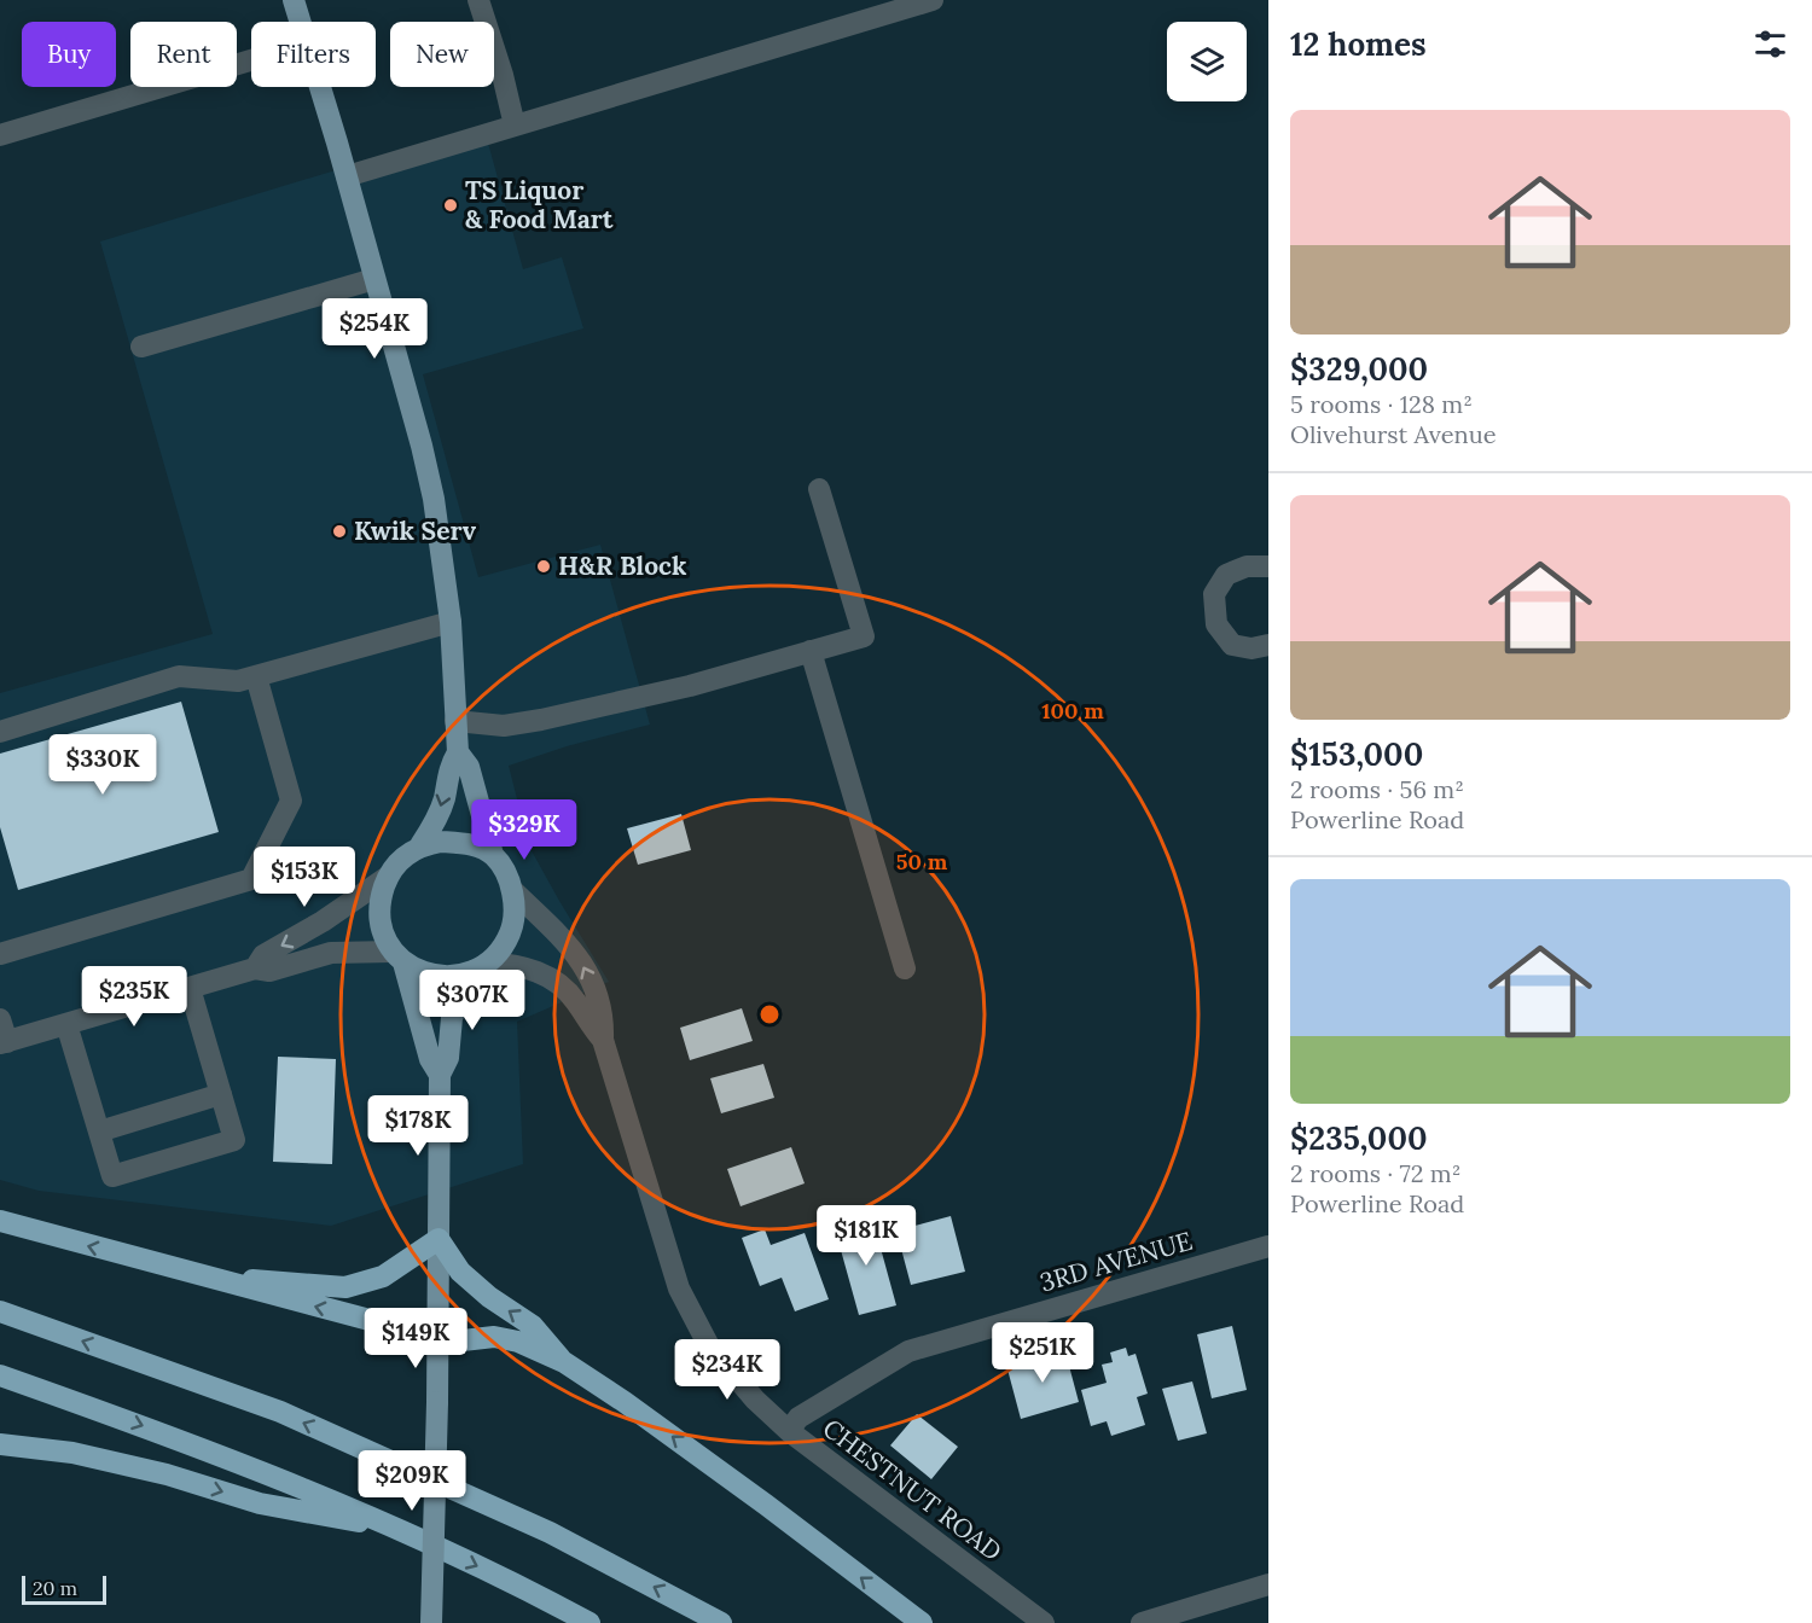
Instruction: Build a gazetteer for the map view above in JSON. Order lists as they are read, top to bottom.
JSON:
{
  "streets": {
    "street": ["3RD AVENUE", "CHESTNUT ROAD"]
  },
  "crossings": [
    ["3RD AVENUE", "CHESTNUT ROAD"]
  ],
  "places": ["TS Liquor & Food Mart", "Kwik Serv", "H&R Block"],
  "scale_bar": "20 m",
  "page": {
    "heading": "12 homes",
    "chip": [
      "Buy",
      "Rent",
      "Filters",
      "New"
    ],
    "list": [
      {
        "name": "$329,000",
        "note": "5 rooms · 128 m² · Olivehurst Avenue"
      },
      {
        "name": "$153,000",
        "note": "2 rooms · 56 m² · Powerline Road"
      },
      {
        "name": "$235,000",
        "note": "2 rooms · 72 m² · Powerline Road"
      }
    ],
    "price": [
      "$254K",
      "$330K",
      "$329K",
      "$153K",
      "$235K",
      "$307K",
      "$178K",
      "$181K",
      "$149K",
      "$251K",
      "$234K",
      "$209K"
    ],
    "scale": "20 m"
  },
  "rings": ["100 m", "50 m"]
}
